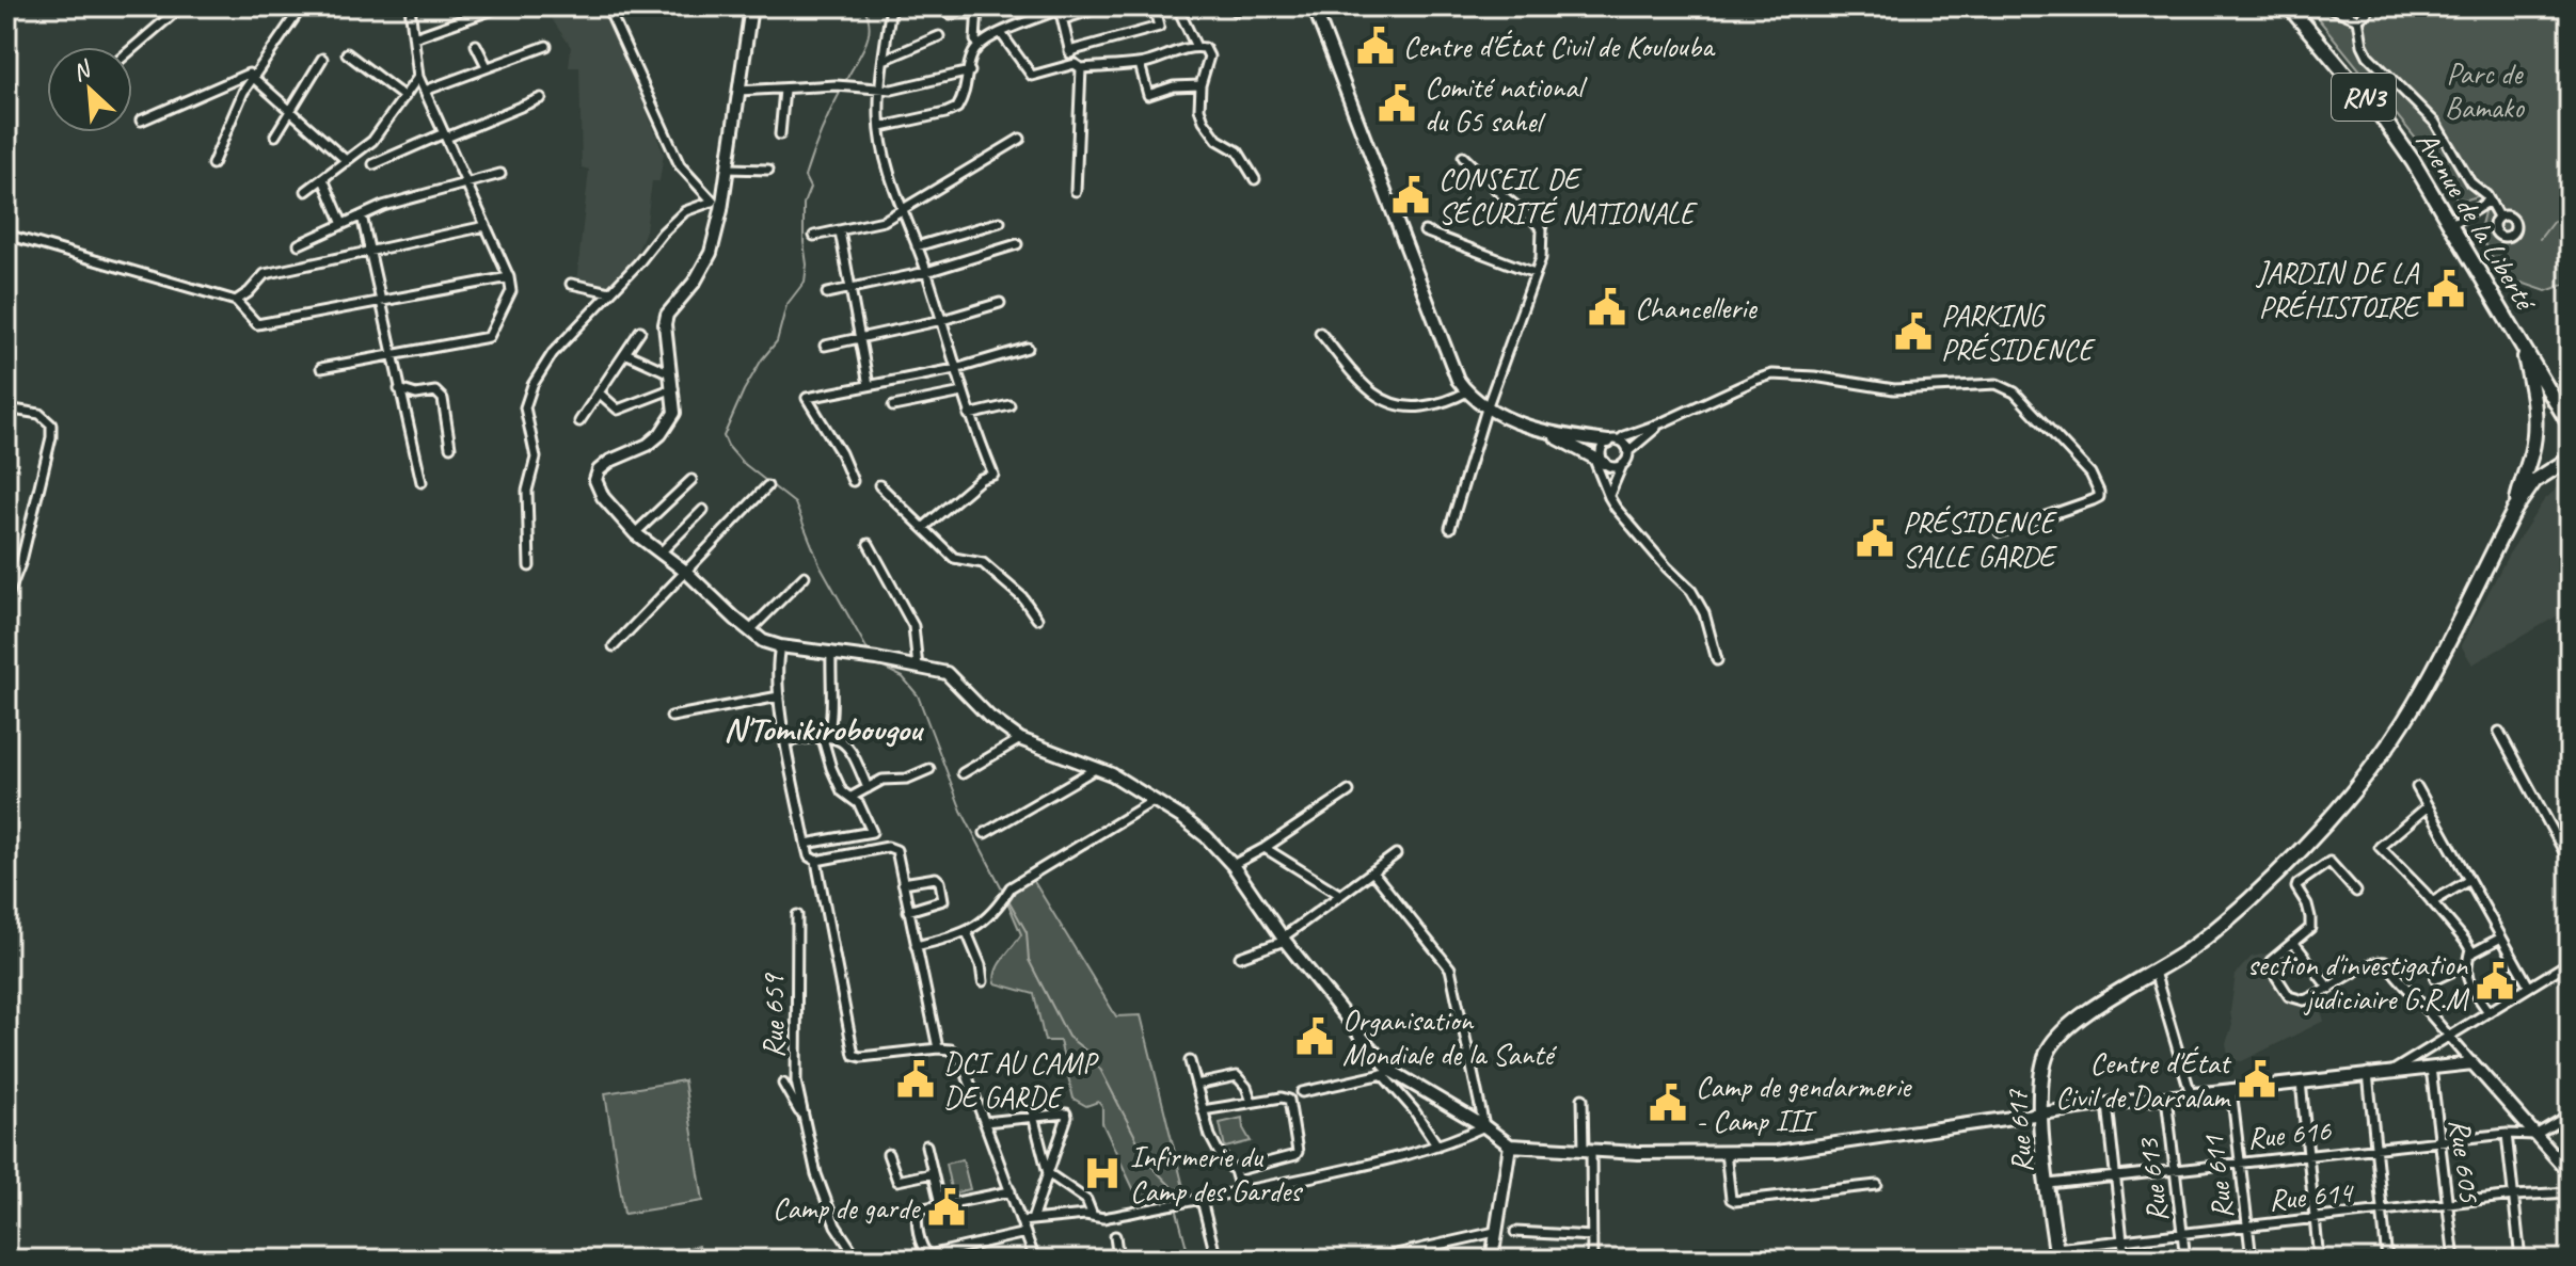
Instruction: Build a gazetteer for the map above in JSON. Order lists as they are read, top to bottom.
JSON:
{
  "streets": {
    "highway": ["RN3", "Avenue de la Liberté", "Rue 617"],
    "street": [
      "Rue 659",
      "Rue 616",
      "Rue 605",
      "Rue 611",
      "Rue 613",
      "Rue 614"
    ]
  },
  "crossings": [
    ["Rue 617", "Rue 616"],
    ["Rue 617", "Rue 614"],
    ["Rue 616", "Rue 605"],
    ["Rue 616", "Rue 611"],
    ["Rue 616", "Rue 613"],
    ["Rue 605", "Rue 614"],
    ["Rue 611", "Rue 614"],
    ["Rue 613", "Rue 614"]
  ],
  "districts": ["N'Tomikirobougou"],
  "parks": ["Parc de Bamako"],
  "places": {
    "public building": [
      "Centre d'État Civil de Koulouba",
      "Comité national du G5 sahel",
      "CONSEIL DE SÉCURITÉ NATIONALE",
      "JARDIN DE LA PRÉHISTOIRE",
      "Chancellerie",
      "PARKING PRÉSIDENCE",
      "PRÉSIDENCE SALLE GARDE",
      "section d'investigation judiciaire G.R.M",
      "Organisation Mondiale de la Santé",
      "DCI AU CAMP DE GARDE",
      "Centre d'État Civil de Darsalam",
      "Camp de gendarmerie - Camp III",
      "Camp de garde"
    ],
    "hospital": ["Infirmerie du Camp des Gardes"]
  },
  "north": "top left"
}
